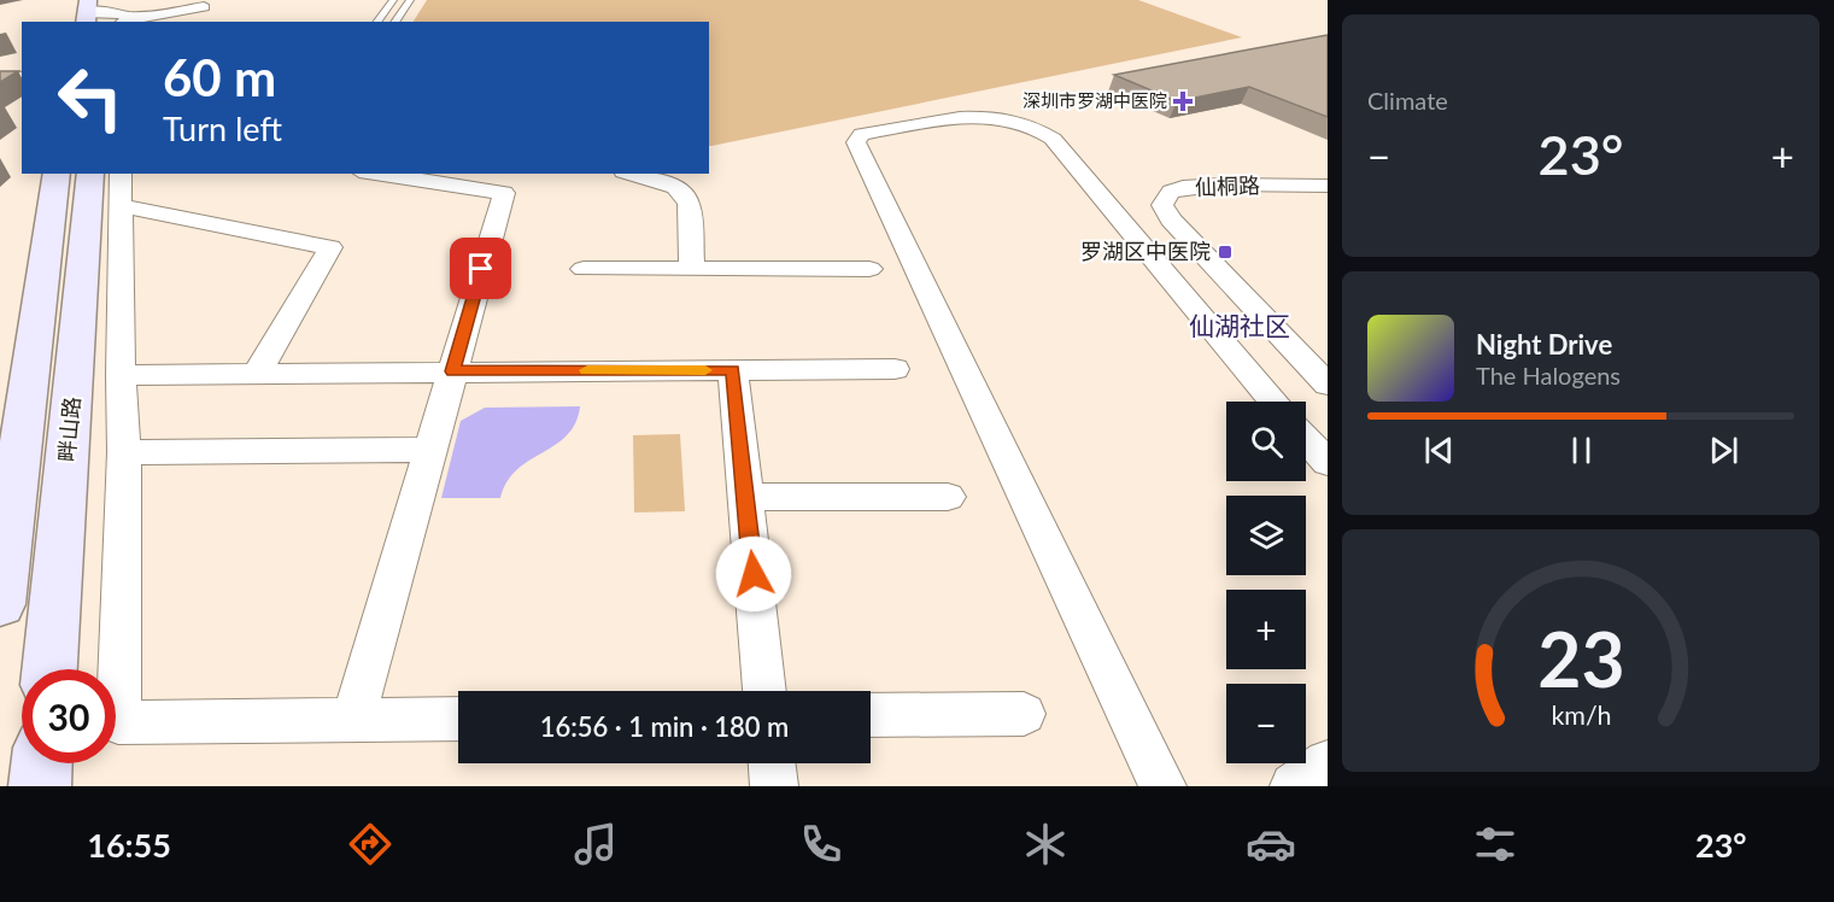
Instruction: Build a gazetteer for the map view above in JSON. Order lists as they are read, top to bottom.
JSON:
{
  "streets": {
    "street": ["仙桐路", "畔山路"]
  },
  "districts": ["仙湖社区"],
  "places": {
    "health": ["深圳市罗湖中医院"],
    "transit": ["罗湖区中医院"]
  },
  "page": {
    "tile": "Climate",
    "turn": ["60 m", "Turn left"],
    "heat": ["−", "23°", "+"],
    "song": ["Night Drive", "The Halogens"],
    "map_buttons": ["+", "−"],
    "limit": "30",
    "trip": "16:56 · 1 min · 180 m",
    "tabs": ["16:55", "23°"],
    "gauge": ["23", "km/h"]
  }
}
